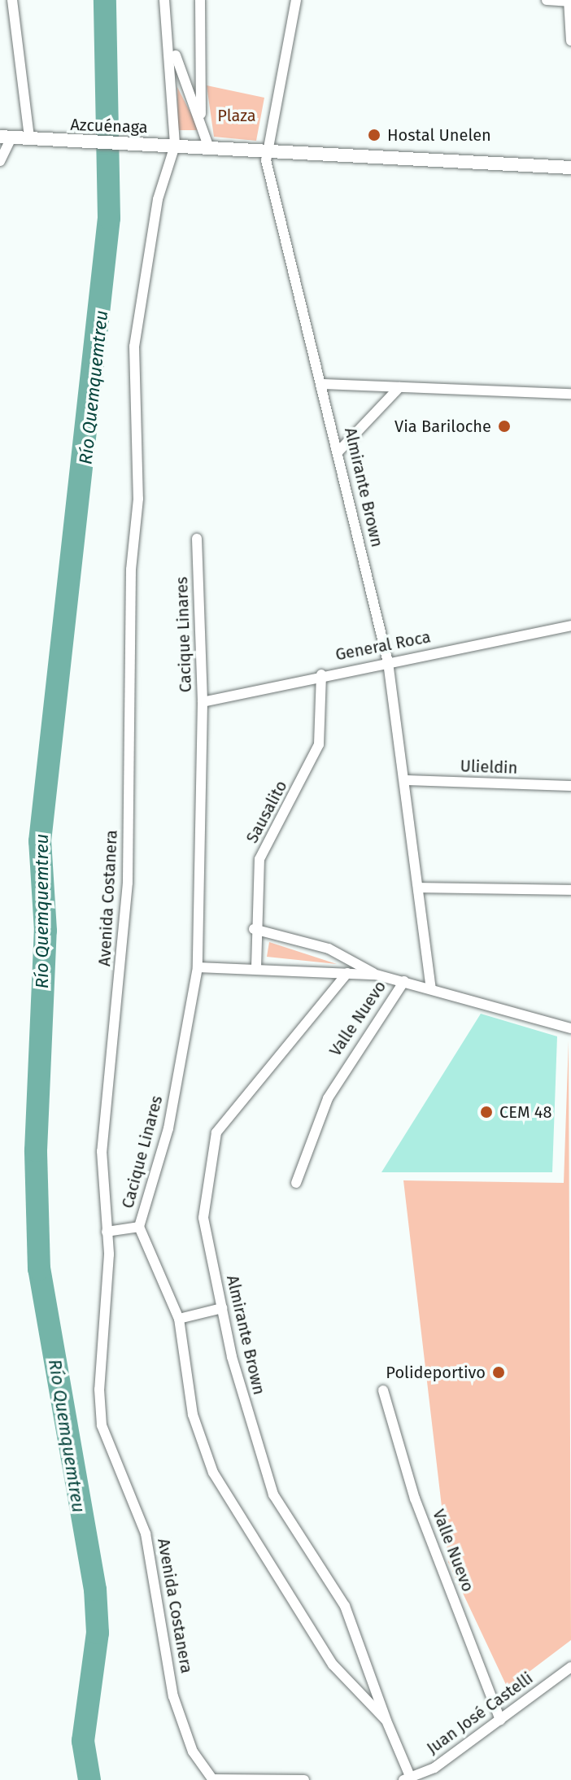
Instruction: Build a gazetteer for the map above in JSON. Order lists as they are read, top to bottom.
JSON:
{
  "streets": {
    "street": [
      "Azcuénaga",
      "Almirante Brown",
      "Cacique Linares",
      "General Roca",
      "Ulieldin",
      "Sausalito",
      "Avenida Costanera",
      "Valle Nuevo",
      "Juan José Castelli"
    ]
  },
  "crossings": [
    ["Azcuénaga", "Almirante Brown"],
    ["Azcuénaga", "Avenida Costanera"],
    ["Almirante Brown", "Cacique Linares"],
    ["Almirante Brown", "General Roca"],
    ["Almirante Brown", "Ulieldin"],
    ["Cacique Linares", "General Roca"],
    ["Cacique Linares", "Juan José Castelli"],
    ["General Roca", "Sausalito"],
    ["Valle Nuevo", "Juan José Castelli"]
  ],
  "water": ["Río Quemquemtreu"],
  "parks": ["Plaza"],
  "places": [
    "Hostal Unelen",
    "Via Bariloche",
    "CEM 48",
    "Polideportivo"
  ]
}
